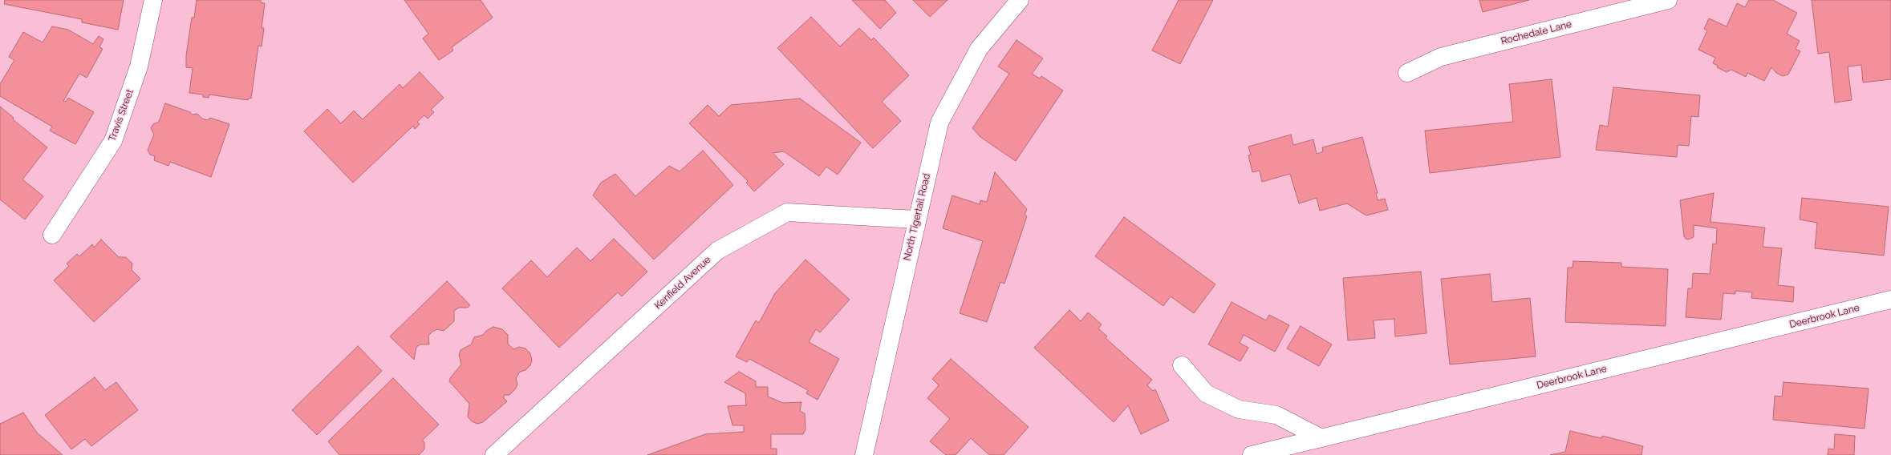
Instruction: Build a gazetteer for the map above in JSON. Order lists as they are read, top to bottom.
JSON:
{
  "streets": {
    "street": [
      "Rochedale Lane",
      "Travis Street",
      "North Tigertail Road",
      "Kenfield Avenue",
      "Deerbrook Lane"
    ]
  },
  "crossings": [
    ["North Tigertail Road", "Kenfield Avenue"]
  ]
}
